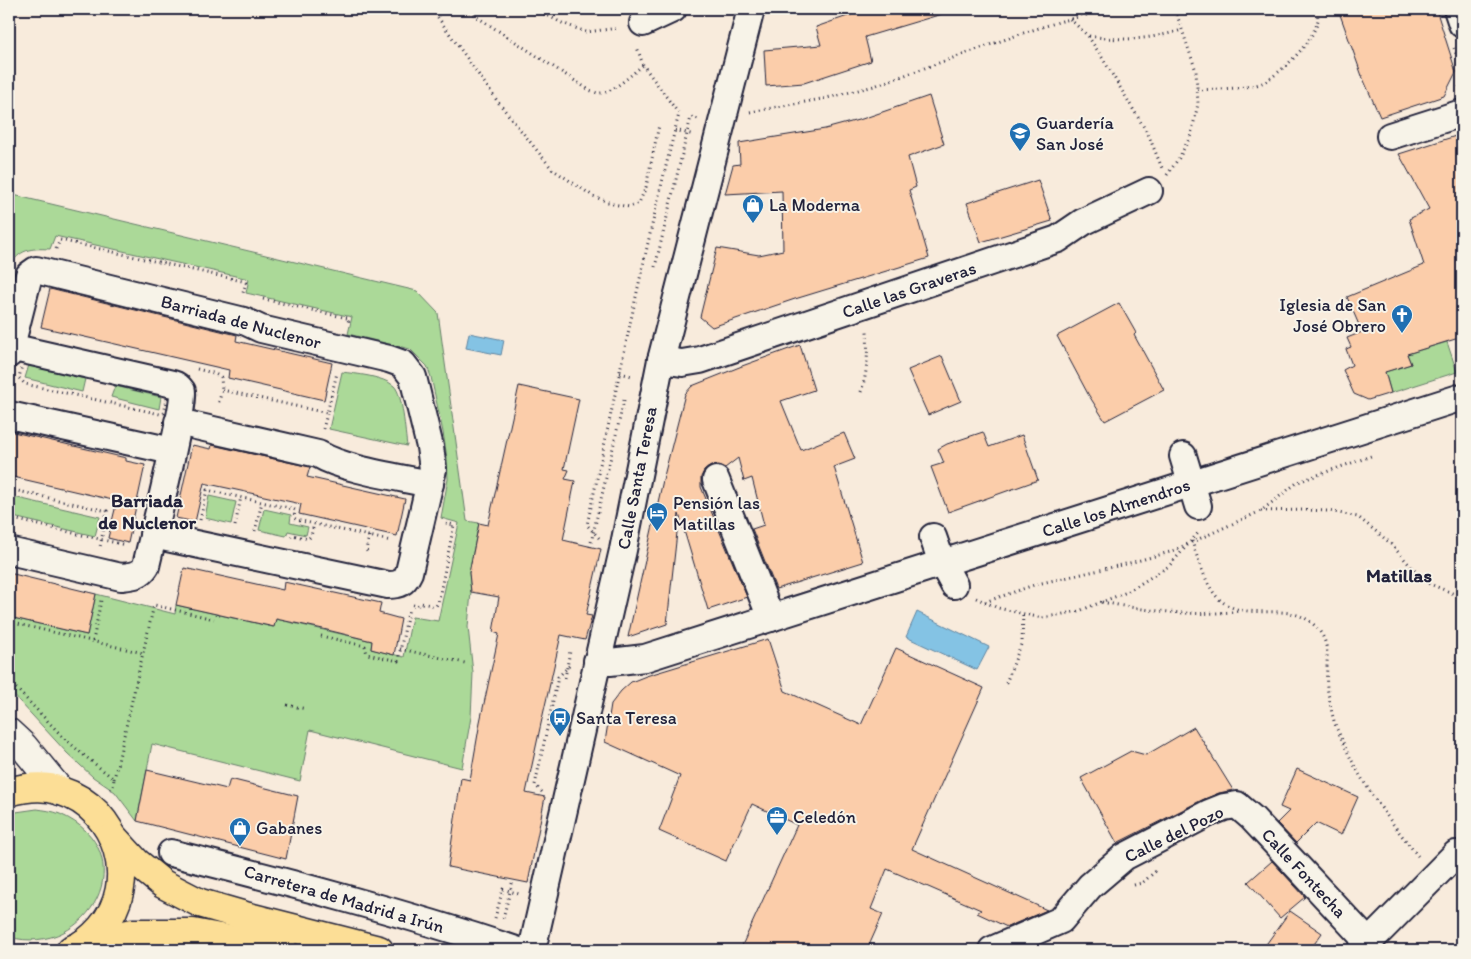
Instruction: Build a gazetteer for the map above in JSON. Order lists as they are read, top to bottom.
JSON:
{
  "streets": {
    "street": [
      "Calle las Graveras",
      "Barriada de Nuclenor",
      "Calle Santa Teresa",
      "Calle los Almendros",
      "Calle del Pozo",
      "Calle Fontecha",
      "Carretera de Madrid a Irún"
    ]
  },
  "crossings": [
    ["Calle las Graveras", "Calle Santa Teresa"],
    ["Calle Santa Teresa", "Calle los Almendros"],
    ["Calle del Pozo", "Calle Fontecha"]
  ],
  "districts": ["Barriada de Nuclenor", "Matillas"],
  "places": {
    "school or university": ["Guardería San José"],
    "shop": ["La Moderna", "Gabanes"],
    "church": ["Iglesia de San José Obrero"],
    "hotel": ["Pensión las Matillas"],
    "bus stop": ["Santa Teresa"],
    "office": ["Celedón"]
  }
}
